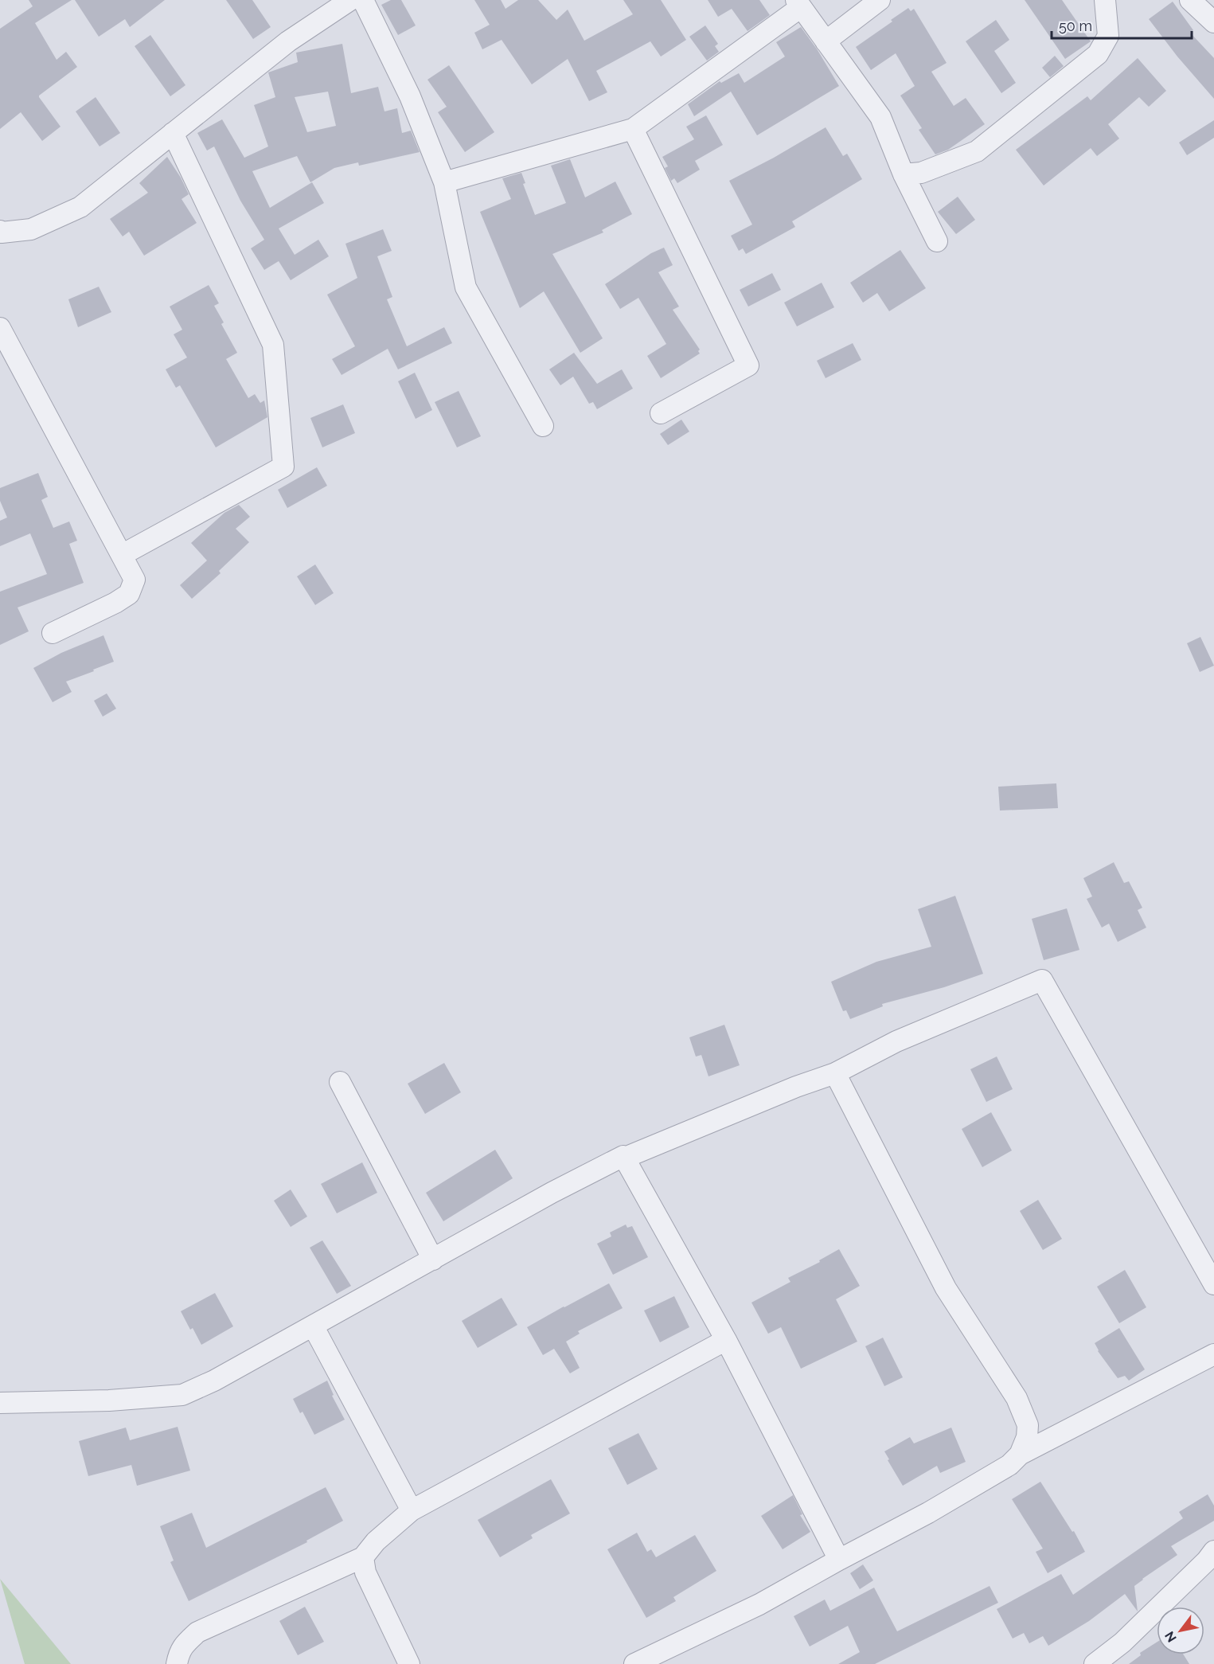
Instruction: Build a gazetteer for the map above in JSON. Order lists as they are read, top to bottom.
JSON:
{
  "scale_bar": "50 m",
  "north": "bottom left"
}
